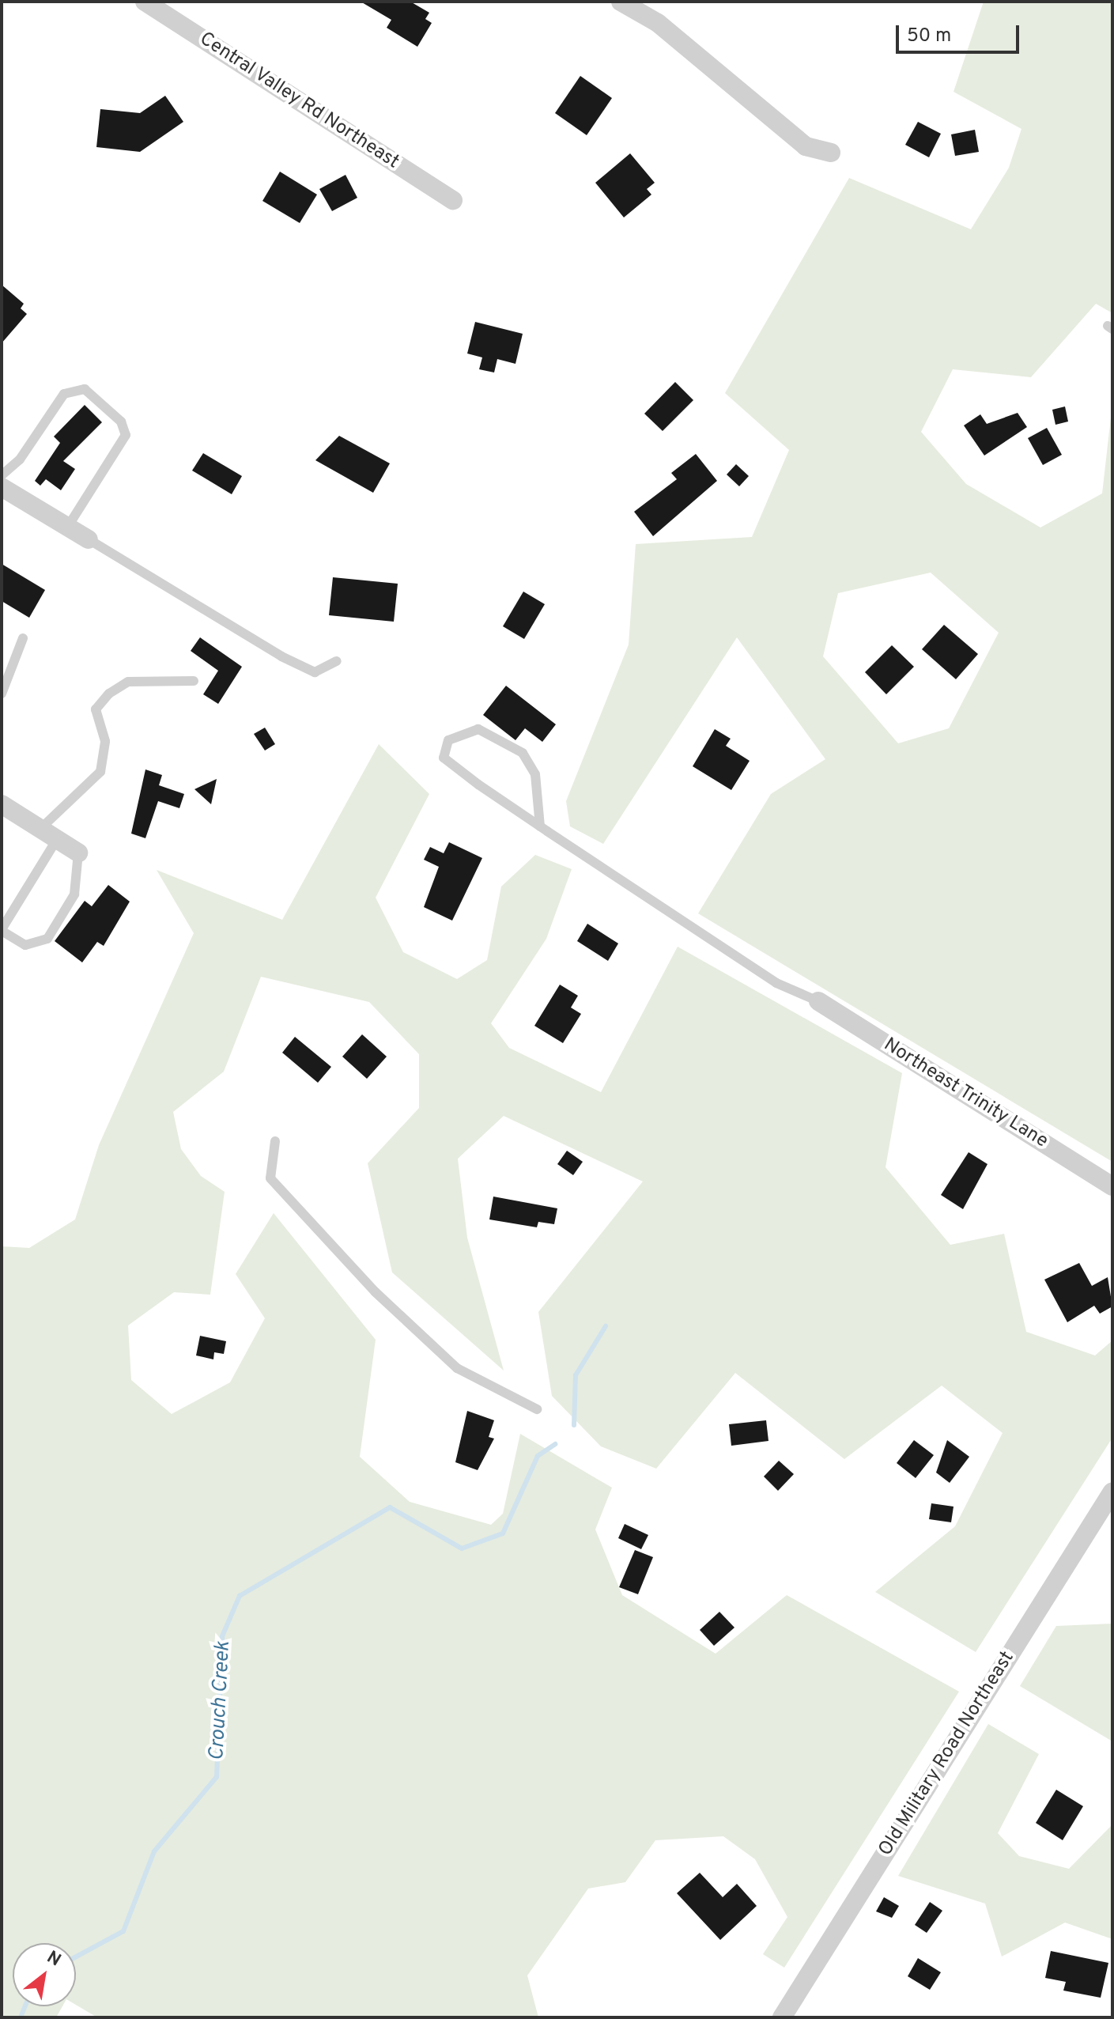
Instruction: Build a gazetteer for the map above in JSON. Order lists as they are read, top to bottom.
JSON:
{
  "streets": {
    "street": ["Central Valley Rd Northeast", "Northeast Trinity Lane", "Old Military Road Northeast"]
  },
  "water": ["Crouch Creek"],
  "scale_bar": "50 m",
  "north": "top right"
}
